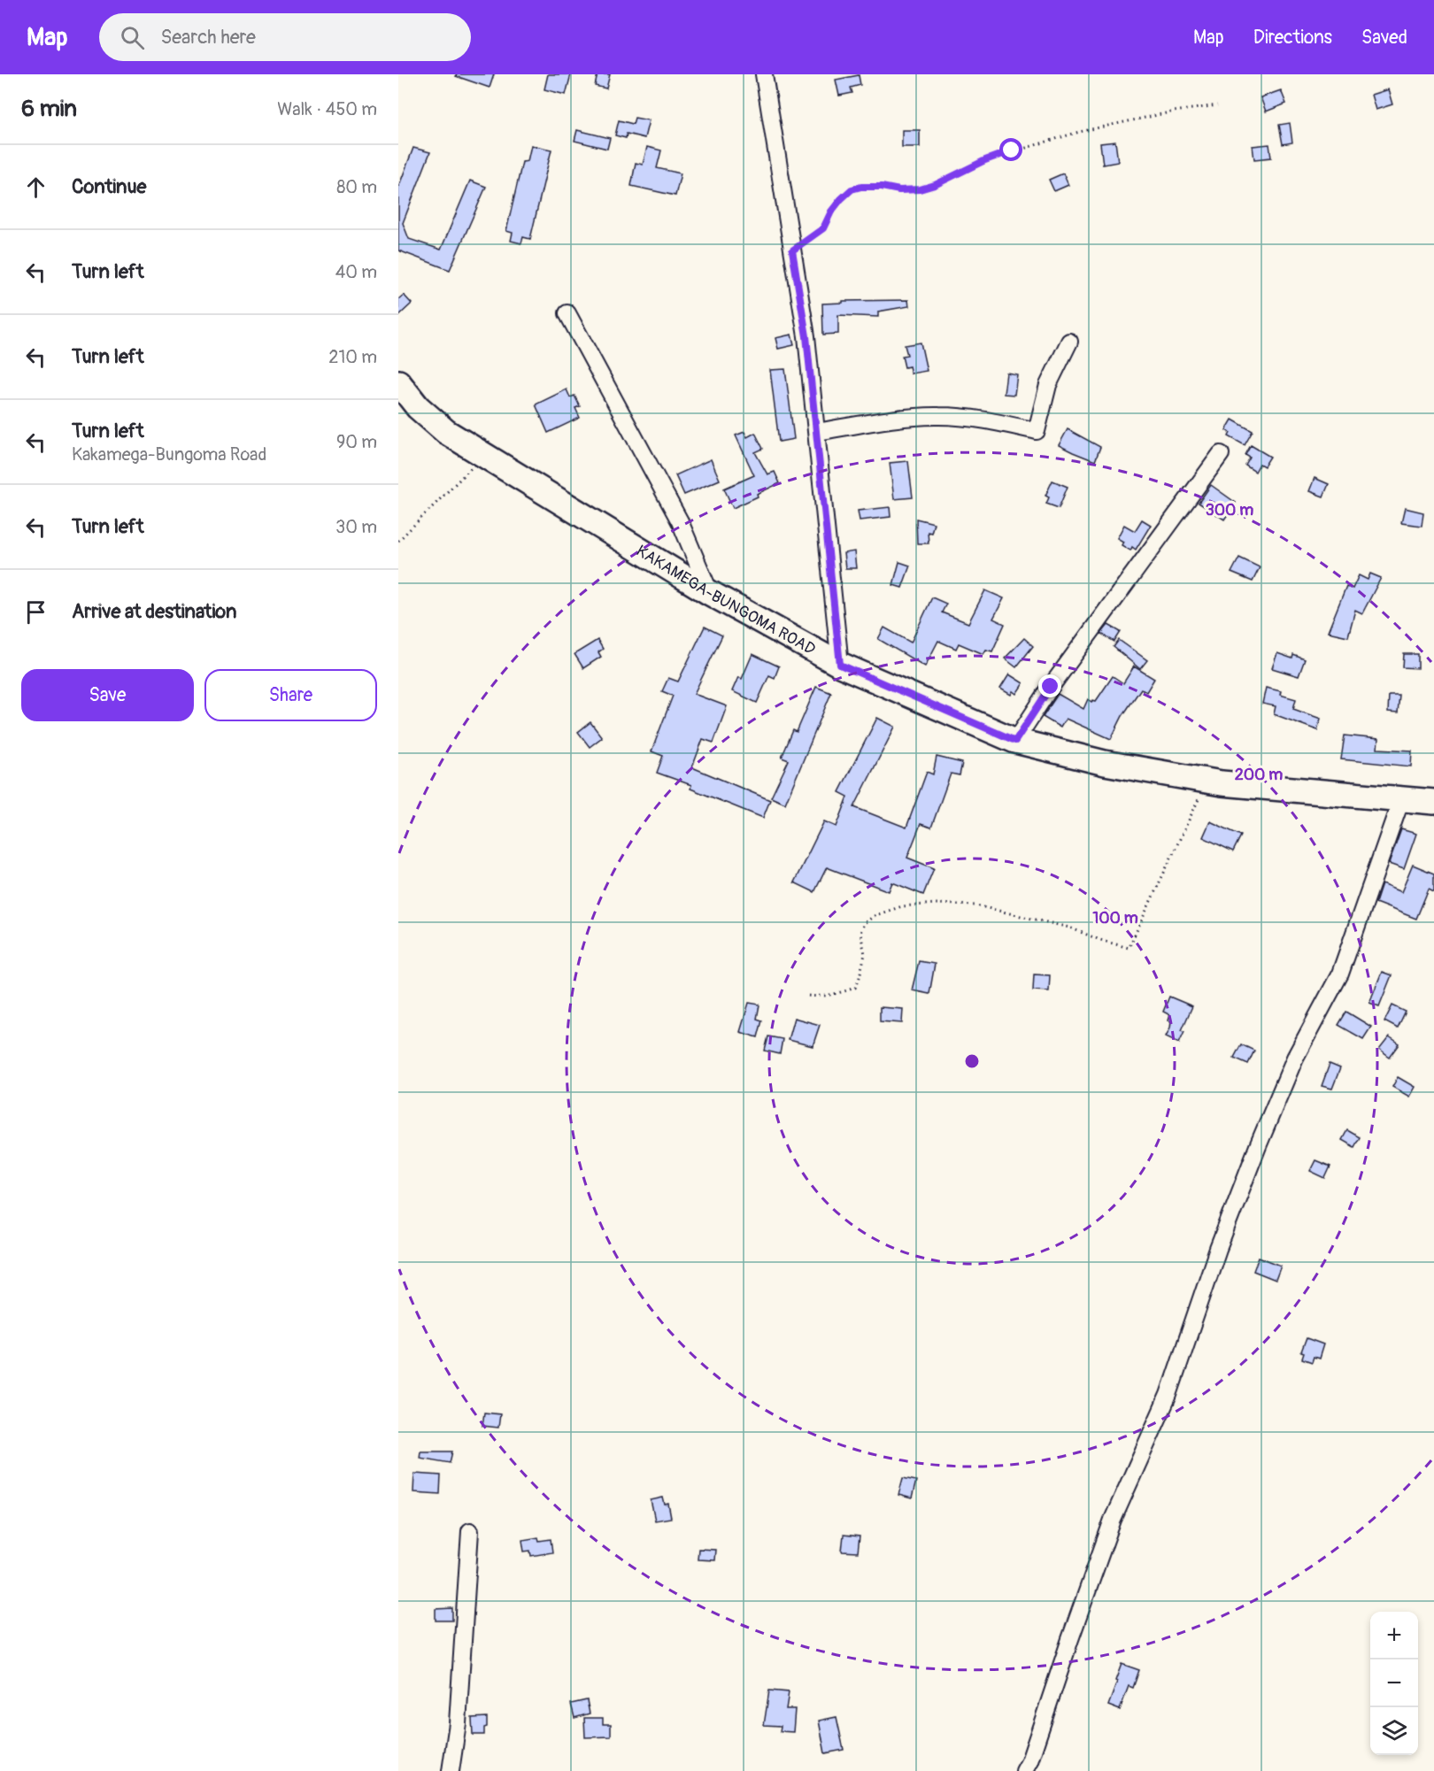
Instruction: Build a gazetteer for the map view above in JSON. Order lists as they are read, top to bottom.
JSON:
{
  "streets": {
    "main road": ["KAKAMEGA-BUNGOMA ROAD"]
  },
  "page": {
    "header": "Map",
    "search": "Search here",
    "nav": ["Map", "Directions", "Saved"],
    "heading": ["6 min", "Walk · 450 m"],
    "list": [
      ["Continue", "80 m"],
      ["Turn left", "40 m"],
      ["Turn left", "210 m"],
      ["Turn left", "Kakamega-Bungoma Road", "90 m"],
      ["Turn left", "30 m"],
      "Arrive at destination"
    ],
    "buttons": ["Save", "Share"],
    "map_buttons": ["+", "−"]
  },
  "rings": ["300 m", "200 m", "100 m"]
}
